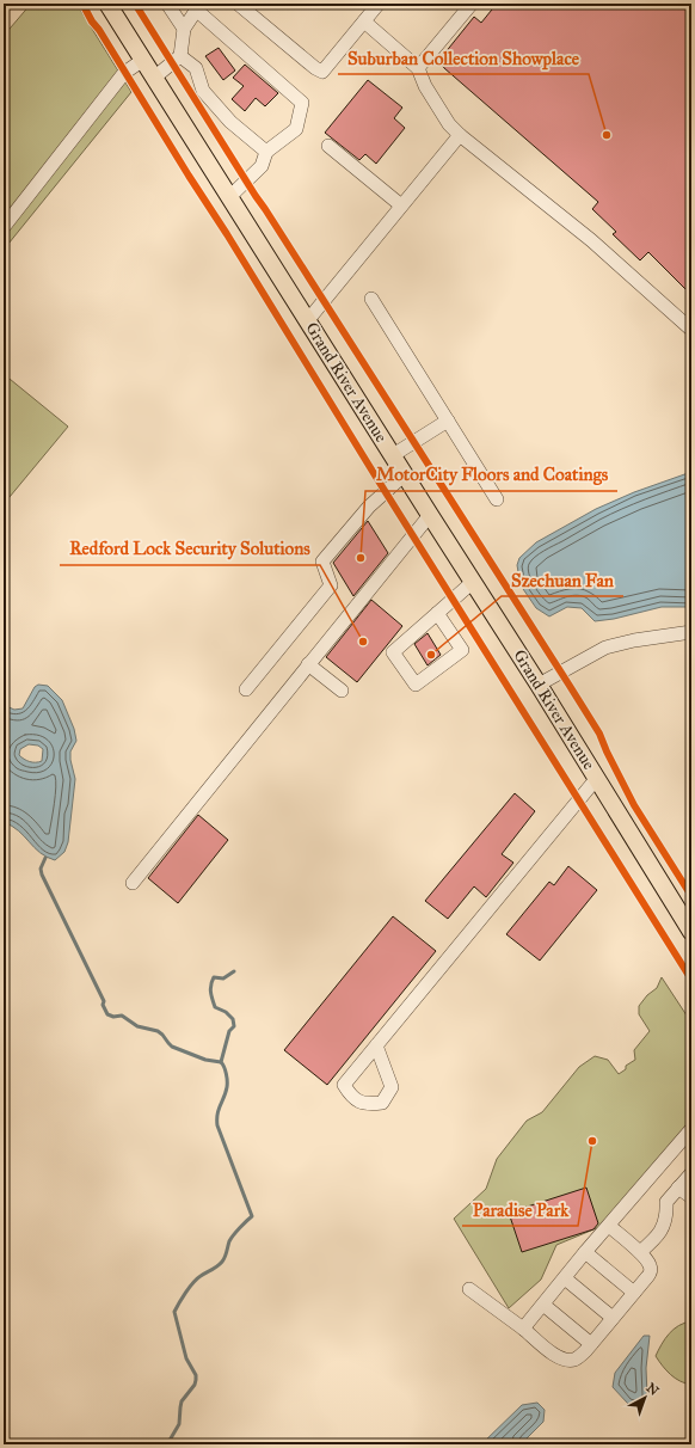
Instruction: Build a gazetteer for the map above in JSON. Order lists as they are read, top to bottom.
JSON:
{
  "streets": {
    "main road": ["Grand River Avenue"]
  },
  "places": [
    "Suburban Collection Showplace",
    "MotorCity Floors and Coatings",
    "Redford Lock Security Solutions",
    "Szechuan Fan",
    "Paradise Park"
  ],
  "north": "top right"
}
